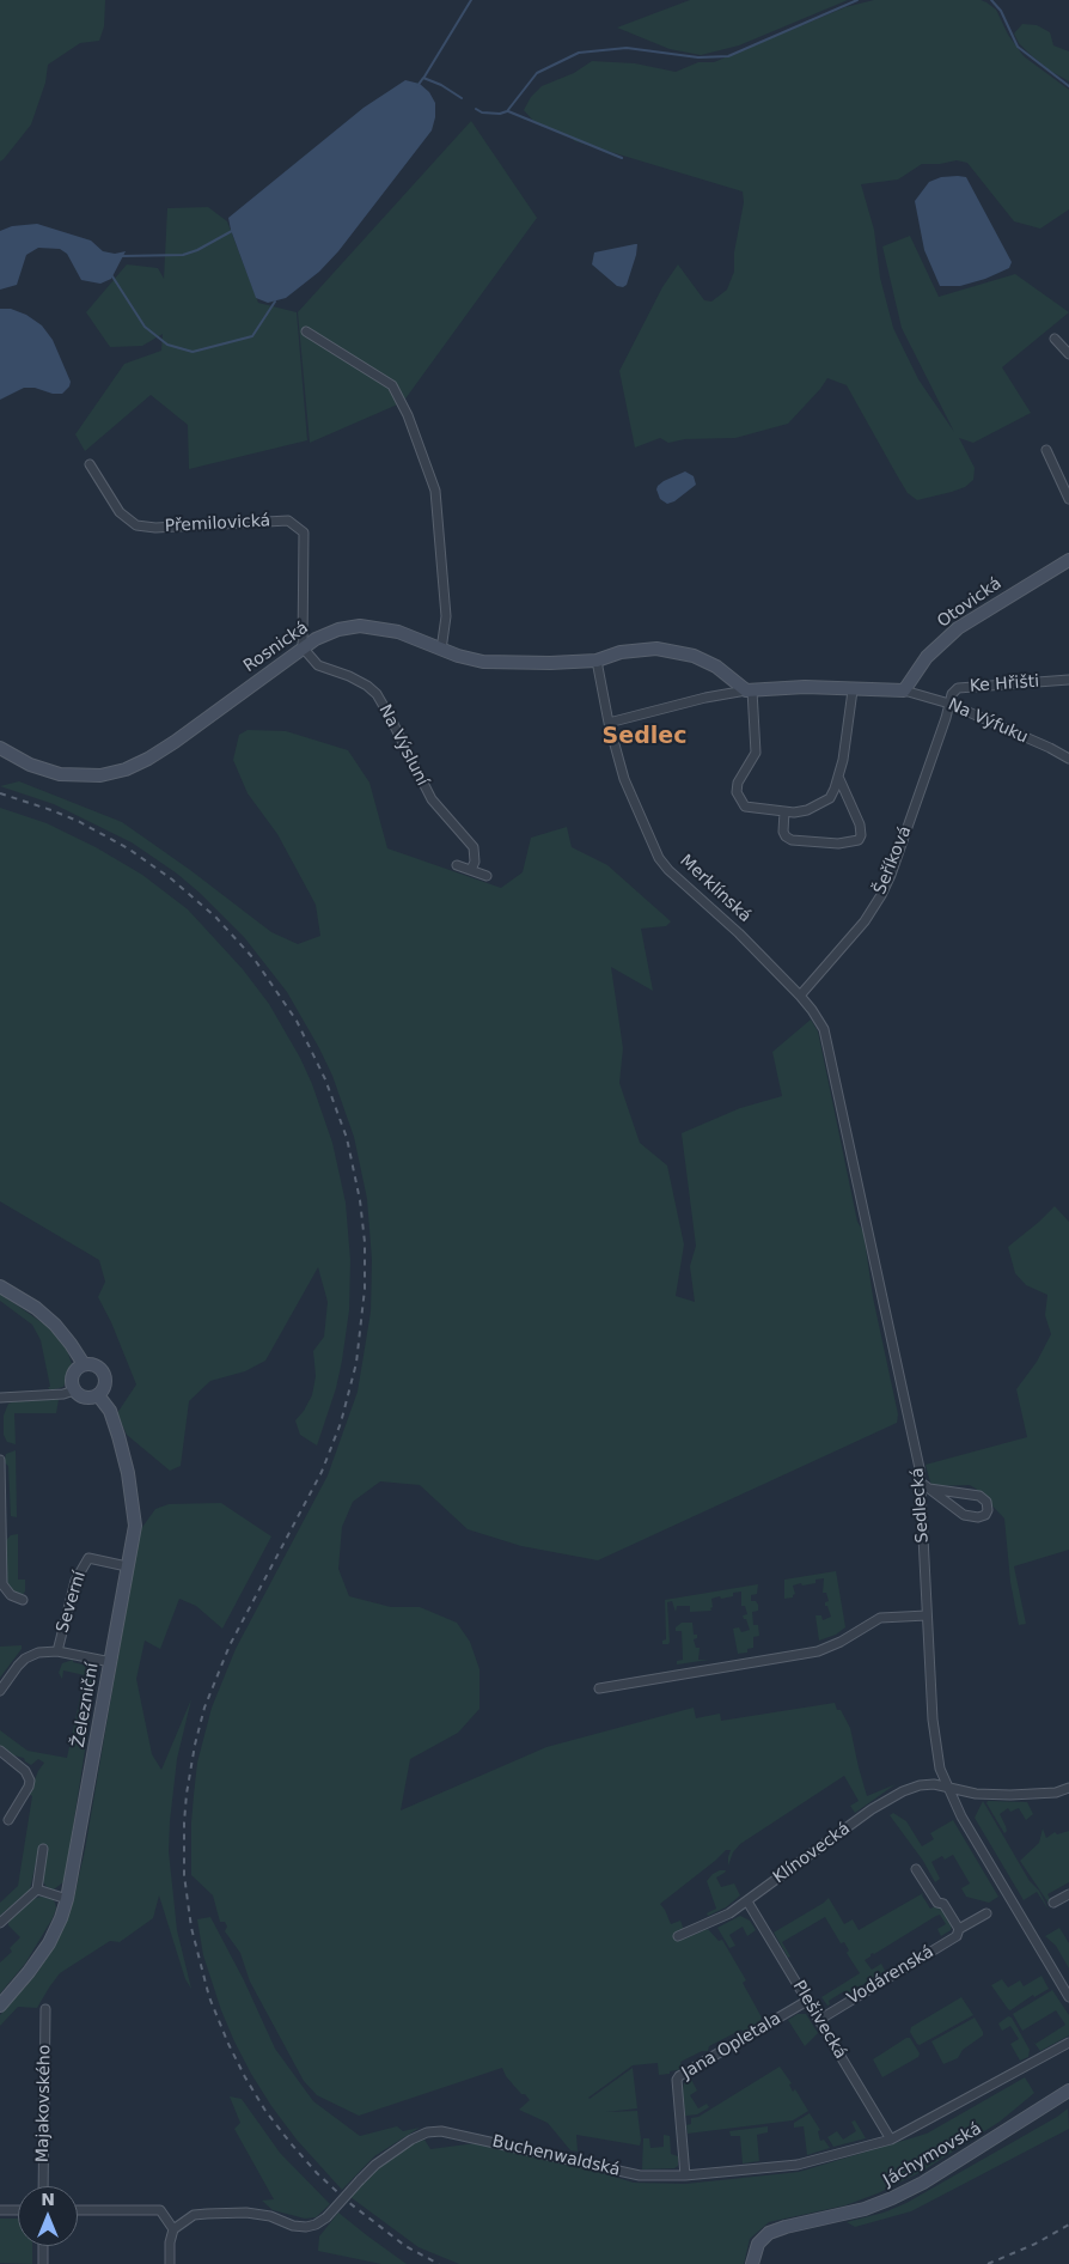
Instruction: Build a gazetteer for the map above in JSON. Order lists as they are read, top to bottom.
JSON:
{
  "streets": {
    "street": [
      "Přemilovická",
      "Otovická",
      "Rosnická",
      "Ke Hřišti",
      "Na Výfuku",
      "Na Výsluní",
      "Šeříková",
      "Merklínská",
      "Sedlecká",
      "Severní",
      "Železniční",
      "Klínovecká",
      "Vodárenská",
      "Plešivecká",
      "Jana Opletala",
      "Majakovského",
      "Jáchymovská",
      "Buchenwaldská"
    ]
  },
  "crossings": [
    ["Přemilovická", "Rosnická"],
    ["Přemilovická", "Na Výsluní"],
    ["Otovická", "Na Výfuku"],
    ["Rosnická", "Na Výsluní"],
    ["Rosnická", "Merklínská"],
    ["Ke Hřišti", "Na Výfuku"],
    ["Ke Hřišti", "Šeříková"],
    ["Na Výfuku", "Šeříková"],
    ["Šeříková", "Merklínská"],
    ["Šeříková", "Sedlecká"],
    ["Merklínská", "Sedlecká"],
    ["Sedlecká", "Klínovecká"],
    ["Severní", "Železniční"],
    ["Klínovecká", "Plešivecká"],
    ["Vodárenská", "Plešivecká"],
    ["Plešivecká", "Jana Opletala"],
    ["Plešivecká", "Buchenwaldská"],
    ["Jana Opletala", "Buchenwaldská"]
  ],
  "districts": ["Sedlec"],
  "north": "top"
}
